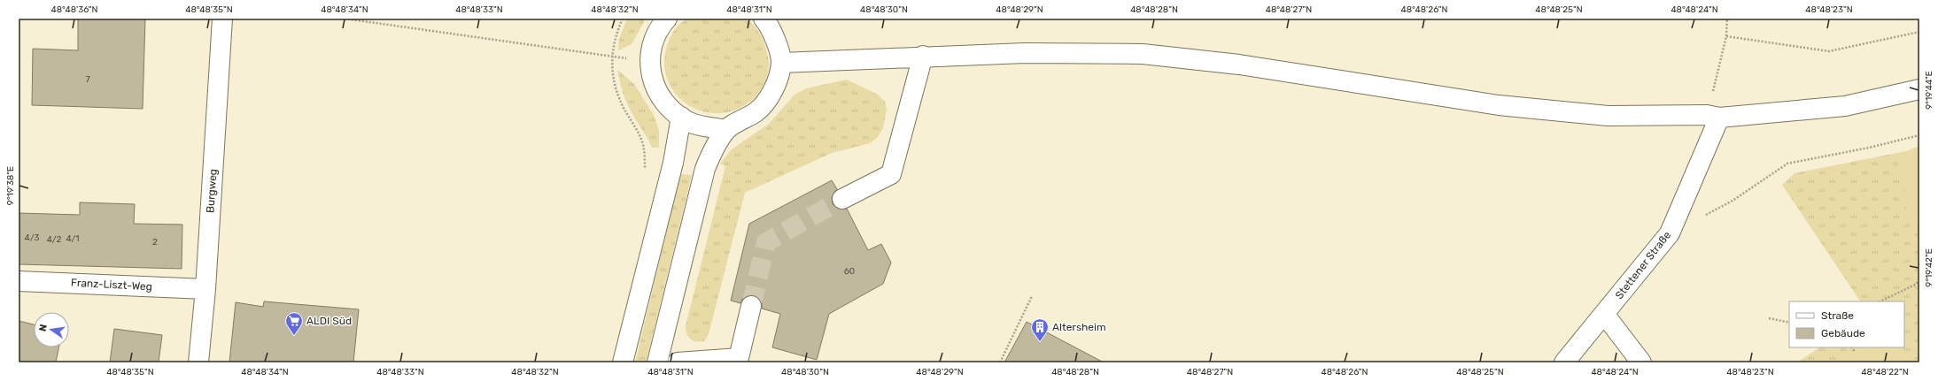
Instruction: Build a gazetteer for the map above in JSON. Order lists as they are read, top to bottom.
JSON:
{
  "streets": {
    "street": ["Burgweg", "Stettener Straße", "Franz-Liszt-Weg"]
  },
  "crossings": [
    ["Burgweg", "Franz-Liszt-Weg"]
  ],
  "places": {
    "supermarket": ["ALDI Süd"],
    "building": ["Altersheim"]
  },
  "house_numbers": [
    "7",
    "4/3",
    "4/1",
    "4/2",
    "2",
    "60"
  ],
  "legend": ["Straße", "Gebäude"],
  "north": "left",
  "coordinates": [
    "48°48'36\"N",
    "48°48'35\"N",
    "48°48'34\"N",
    "48°48'33\"N",
    "48°48'32\"N",
    "48°48'31\"N",
    "48°48'30\"N",
    "48°48'29\"N",
    "48°48'28\"N",
    "48°48'27\"N",
    "48°48'26\"N",
    "48°48'25\"N",
    "48°48'24\"N",
    "48°48'23\"N",
    "9°19'44\"E",
    "9°19'38\"E",
    "9°19'42\"E",
    "48°48'22\"N"
  ]
}
